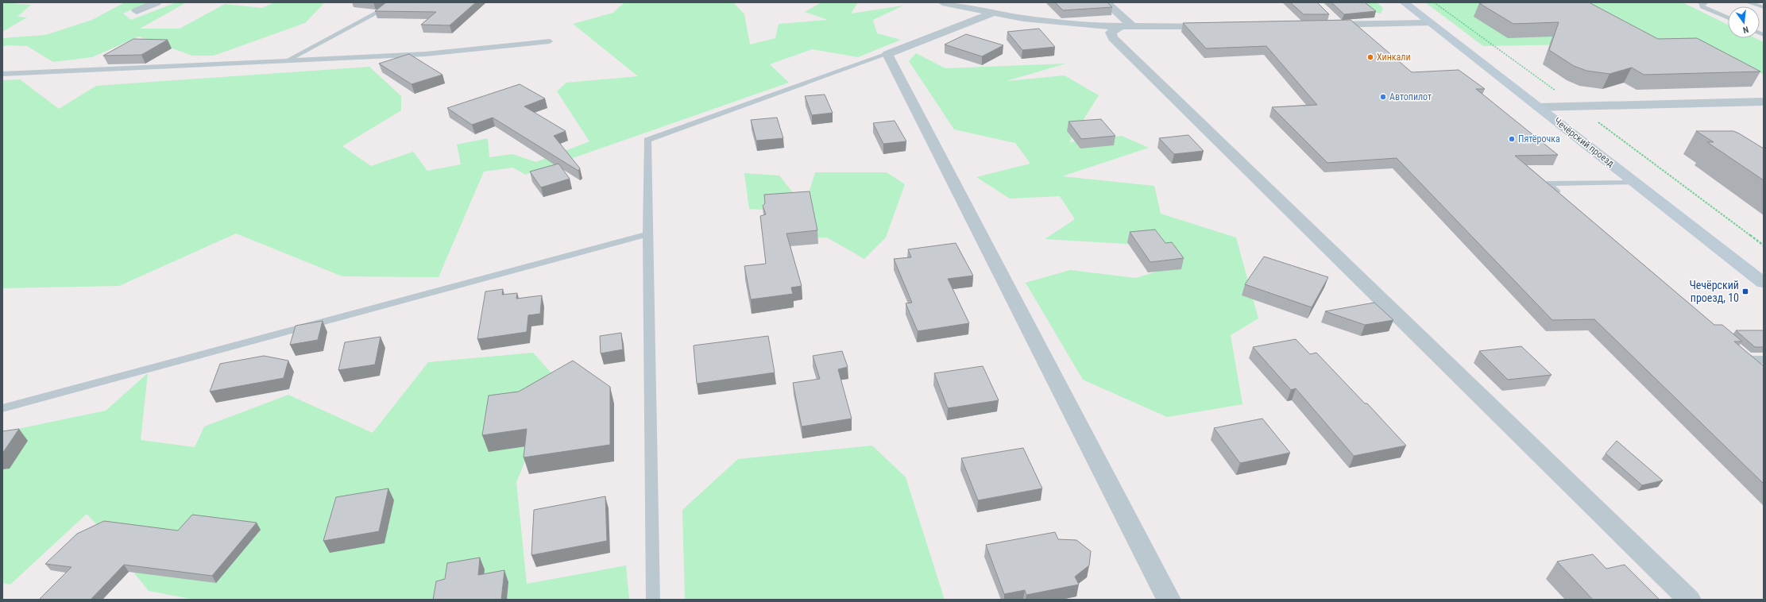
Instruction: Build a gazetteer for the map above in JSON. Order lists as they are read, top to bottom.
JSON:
{
  "streets": {
    "main road": ["Чечёрский проезд"]
  },
  "places": {
    "other": ["Хинкали", "Автопилот", "Пятёрочка"],
    "transit": ["Чечёрский проезд, 10"]
  },
  "north": "bottom"
}
